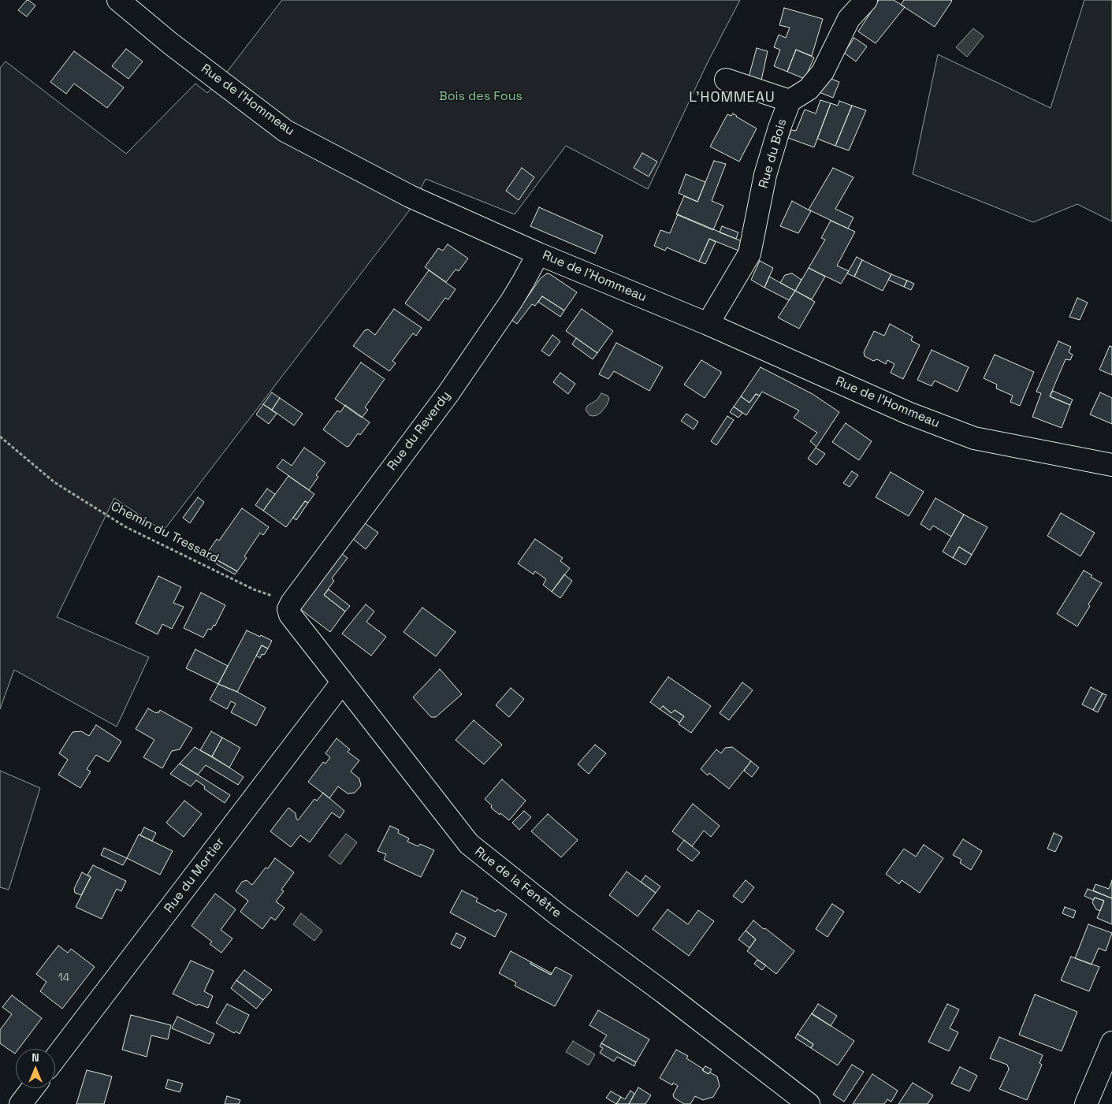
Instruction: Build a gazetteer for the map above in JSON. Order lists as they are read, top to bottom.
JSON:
{
  "streets": {
    "street": [
      "Rue de l'Hommeau",
      "Rue du Bois",
      "Rue du Reverdy",
      "Rue du Mortier",
      "Rue de la Fenêtre"
    ],
    "path": ["Chemin du Tressard"]
  },
  "crossings": [
    ["Rue de l'Hommeau", "Rue du Bois"],
    ["Rue de l'Hommeau", "Rue du Reverdy"],
    ["Rue du Reverdy", "Chemin du Tressard"],
    ["Rue du Reverdy", "Rue de la Fenêtre"],
    ["Chemin du Tressard", "Rue de la Fenêtre"],
    ["Rue du Mortier", "Rue de la Fenêtre"]
  ],
  "districts": ["L'HOMMEAU"],
  "parks": ["Bois des Fous"],
  "house_numbers": ["14"],
  "north": "top"
}
